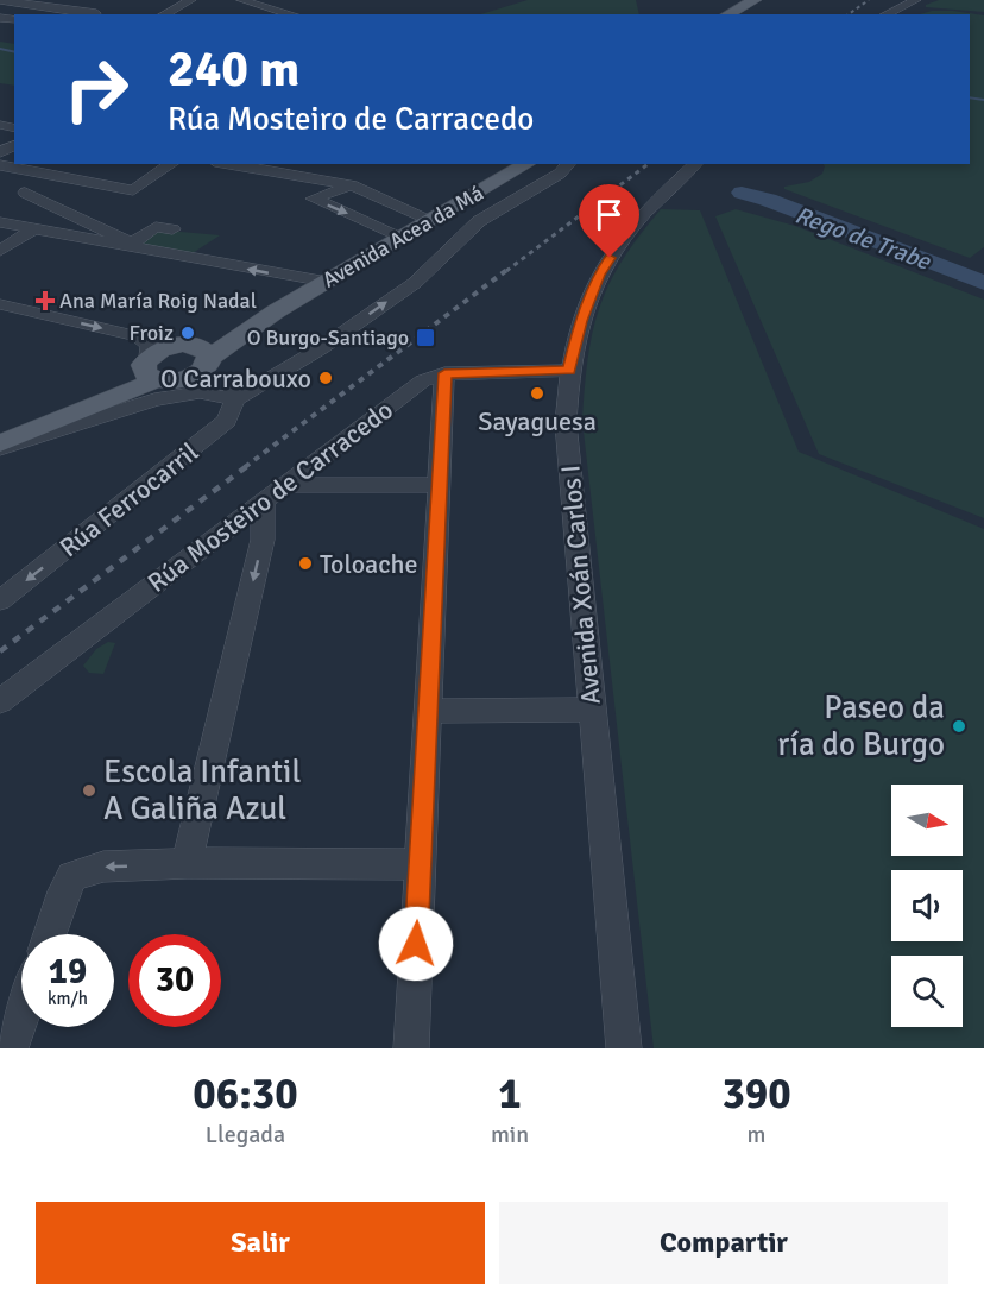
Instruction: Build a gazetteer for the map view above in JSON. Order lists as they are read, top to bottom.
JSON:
{
  "streets": {
    "main road": ["Avenida Acea da Má"],
    "street": ["Rúa Mosteiro de Carracedo", "Rúa Ferrocarril", "Avenida Xoán Carlos I"]
  },
  "crossings": [
    ["Rúa Mosteiro de Carracedo", "Avenida Xoán Carlos I"]
  ],
  "one_way": ["Rúa Ferrocarril"],
  "water": ["Rego de Trabe"],
  "places": {
    "health": ["Ana María Roig Nadal"],
    "other": [
      "Froiz",
      "O Carrabouxo",
      "Sayaguesa",
      "Toloache",
      "Paseo da ría do Burgo",
      "Escola Infantil A Galiña Azul"
    ],
    "transit": ["O Burgo-Santiago"]
  },
  "north": "right",
  "page": {
    "turn": ["240 m", "Rúa Mosteiro de Carracedo"],
    "speed": "19 km/h",
    "limit": "30",
    "eta": [
      "06:30",
      "Llegada",
      "1",
      "min",
      "390",
      "m"
    ],
    "buttons": ["Salir", "Compartir"]
  }
}
